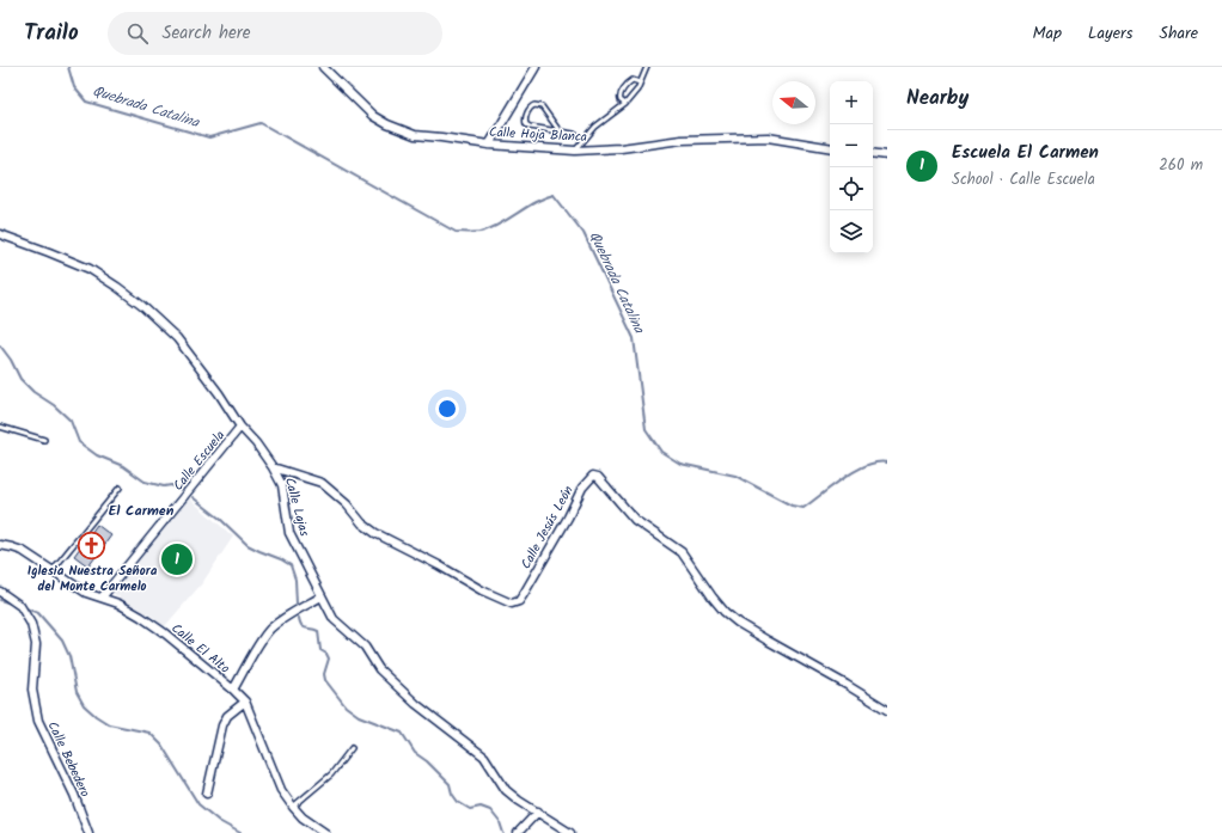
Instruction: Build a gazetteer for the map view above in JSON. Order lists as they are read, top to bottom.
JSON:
{
  "streets": {
    "street": [
      "Calle Hoja Blanca",
      "Calle Escuela",
      "Calle Lajas",
      "Calle Jesús León",
      "Calle El Alto",
      "Calle Bebedero"
    ]
  },
  "crossings": [
    ["Calle Escuela", "Calle Lajas"],
    ["Calle Escuela", "Calle El Alto"],
    ["Calle Lajas", "Calle Jesús León"]
  ],
  "districts": ["El Carmen"],
  "water": ["Quebrada Catalina"],
  "places": {
    "church": ["Iglesia Nuestra Señora del Monte Carmelo"]
  },
  "north": "left",
  "page": {
    "header": "Trailo",
    "search": "Search here",
    "nav": ["Map", "Layers", "Share"],
    "heading": "Nearby",
    "map_buttons": ["+", "−"],
    "list": [
      {
        "mark": "1",
        "name": "Escuela El Carmen",
        "note": "School · Calle Escuela",
        "value": "260 m"
      }
    ],
    "pins": "1"
  }
}
